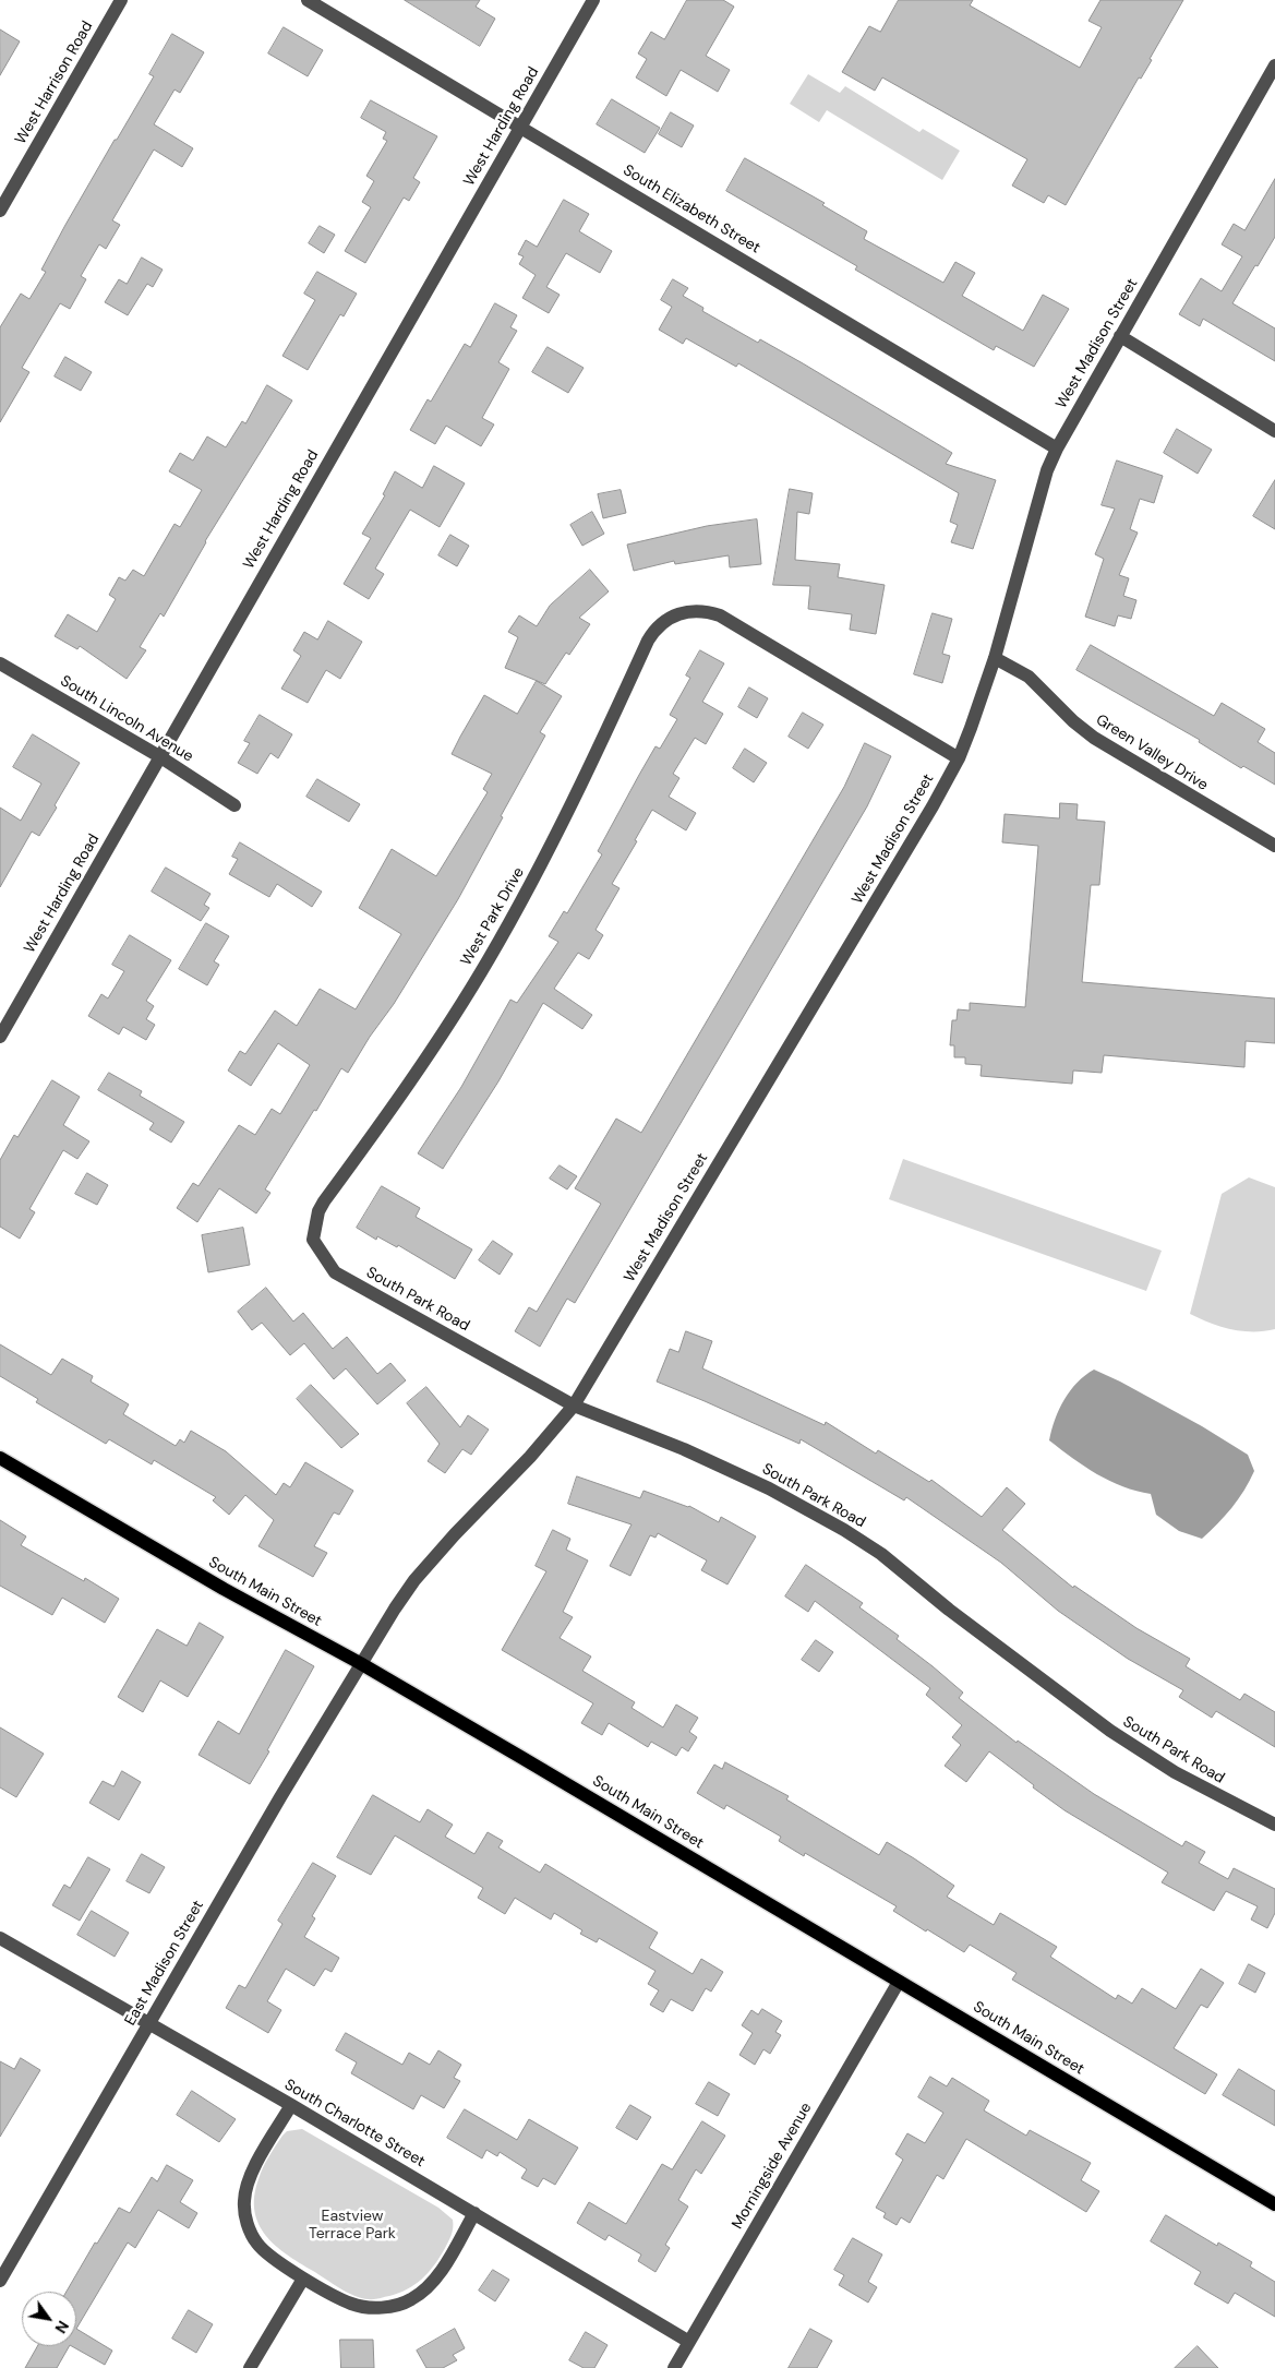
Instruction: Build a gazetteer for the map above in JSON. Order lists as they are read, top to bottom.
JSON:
{
  "streets": {
    "main road": ["South Main Street"],
    "street": [
      "West Harrison Road",
      "West Harding Road",
      "South Elizabeth Street",
      "West Madison Street",
      "South Lincoln Avenue",
      "Green Valley Drive",
      "West Park Drive",
      "South Park Road",
      "East Madison Street",
      "South Charlotte Street",
      "Morningside Avenue"
    ]
  },
  "crossings": [
    ["West Harding Road", "South Elizabeth Street"],
    ["West Harding Road", "South Lincoln Avenue"],
    ["South Elizabeth Street", "West Madison Street"],
    ["West Madison Street", "Green Valley Drive"],
    ["West Madison Street", "West Park Drive"],
    ["West Madison Street", "South Park Road"],
    ["West Madison Street", "South Main Street"],
    ["West Madison Street", "East Madison Street"],
    ["West Park Drive", "South Park Road"],
    ["South Main Street", "East Madison Street"],
    ["South Main Street", "Morningside Avenue"],
    ["East Madison Street", "South Charlotte Street"],
    ["South Charlotte Street", "Morningside Avenue"]
  ],
  "parks": ["Eastview Terrace Park"],
  "north": "bottom right"
}
